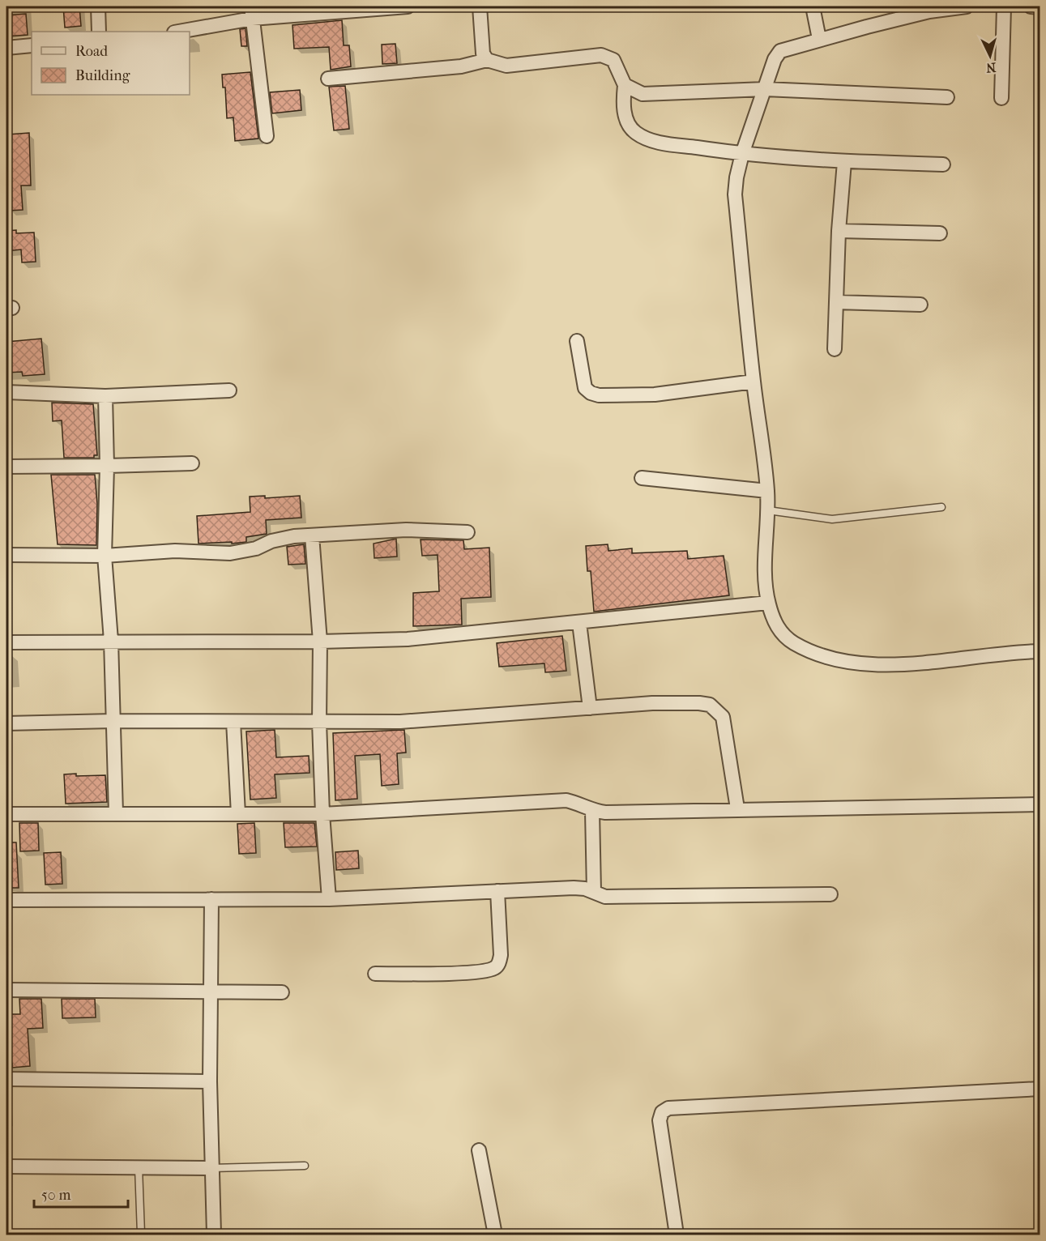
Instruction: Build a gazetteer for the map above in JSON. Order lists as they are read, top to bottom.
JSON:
{
  "legend": ["Road", "Building"],
  "scale_bar": "50 m",
  "north": "bottom"
}
